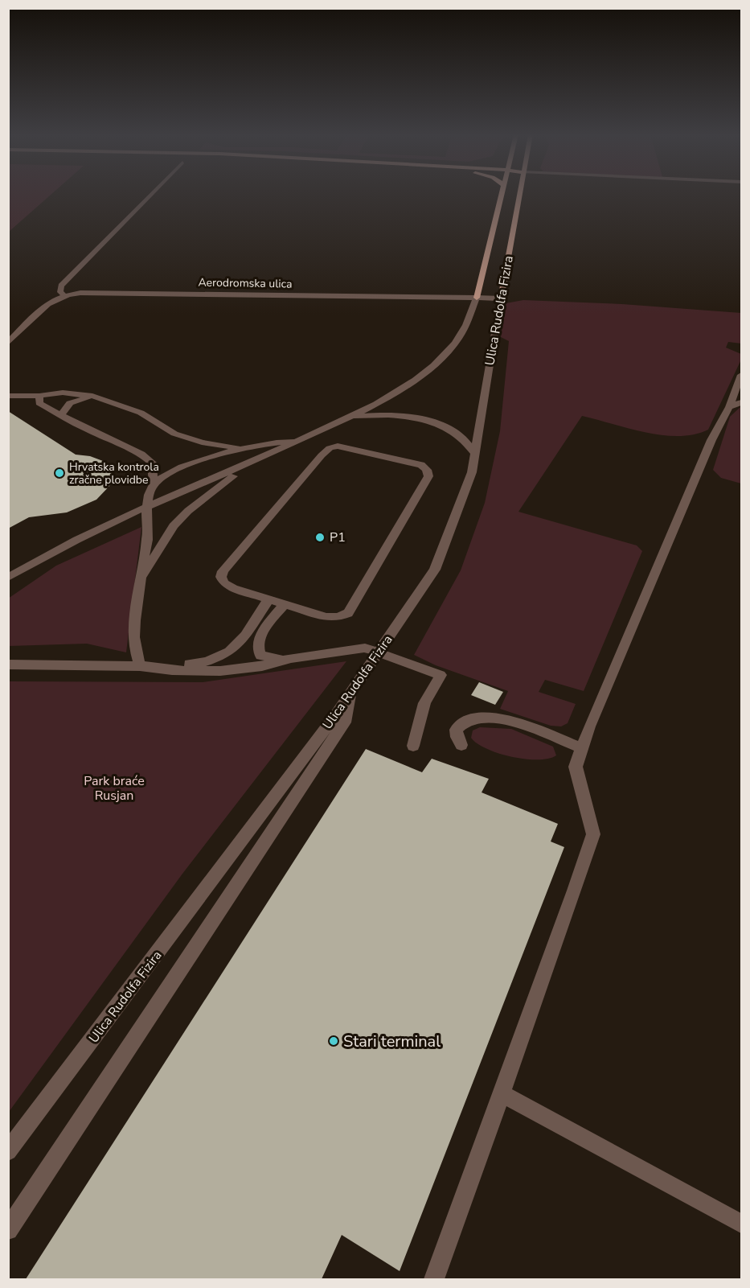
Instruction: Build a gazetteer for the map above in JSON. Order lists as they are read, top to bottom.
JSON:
{
  "streets": {
    "main road": ["Ulica Rudolfa Fizira"],
    "street": ["Aerodromska ulica"]
  },
  "crossings": [
    ["Aerodromska ulica", "Ulica Rudolfa Fizira"]
  ],
  "parks": ["Park braće Rusjan"],
  "places": ["Hrvatska kontrola zračne plovidbe", "P1", "Stari terminal"]
}
